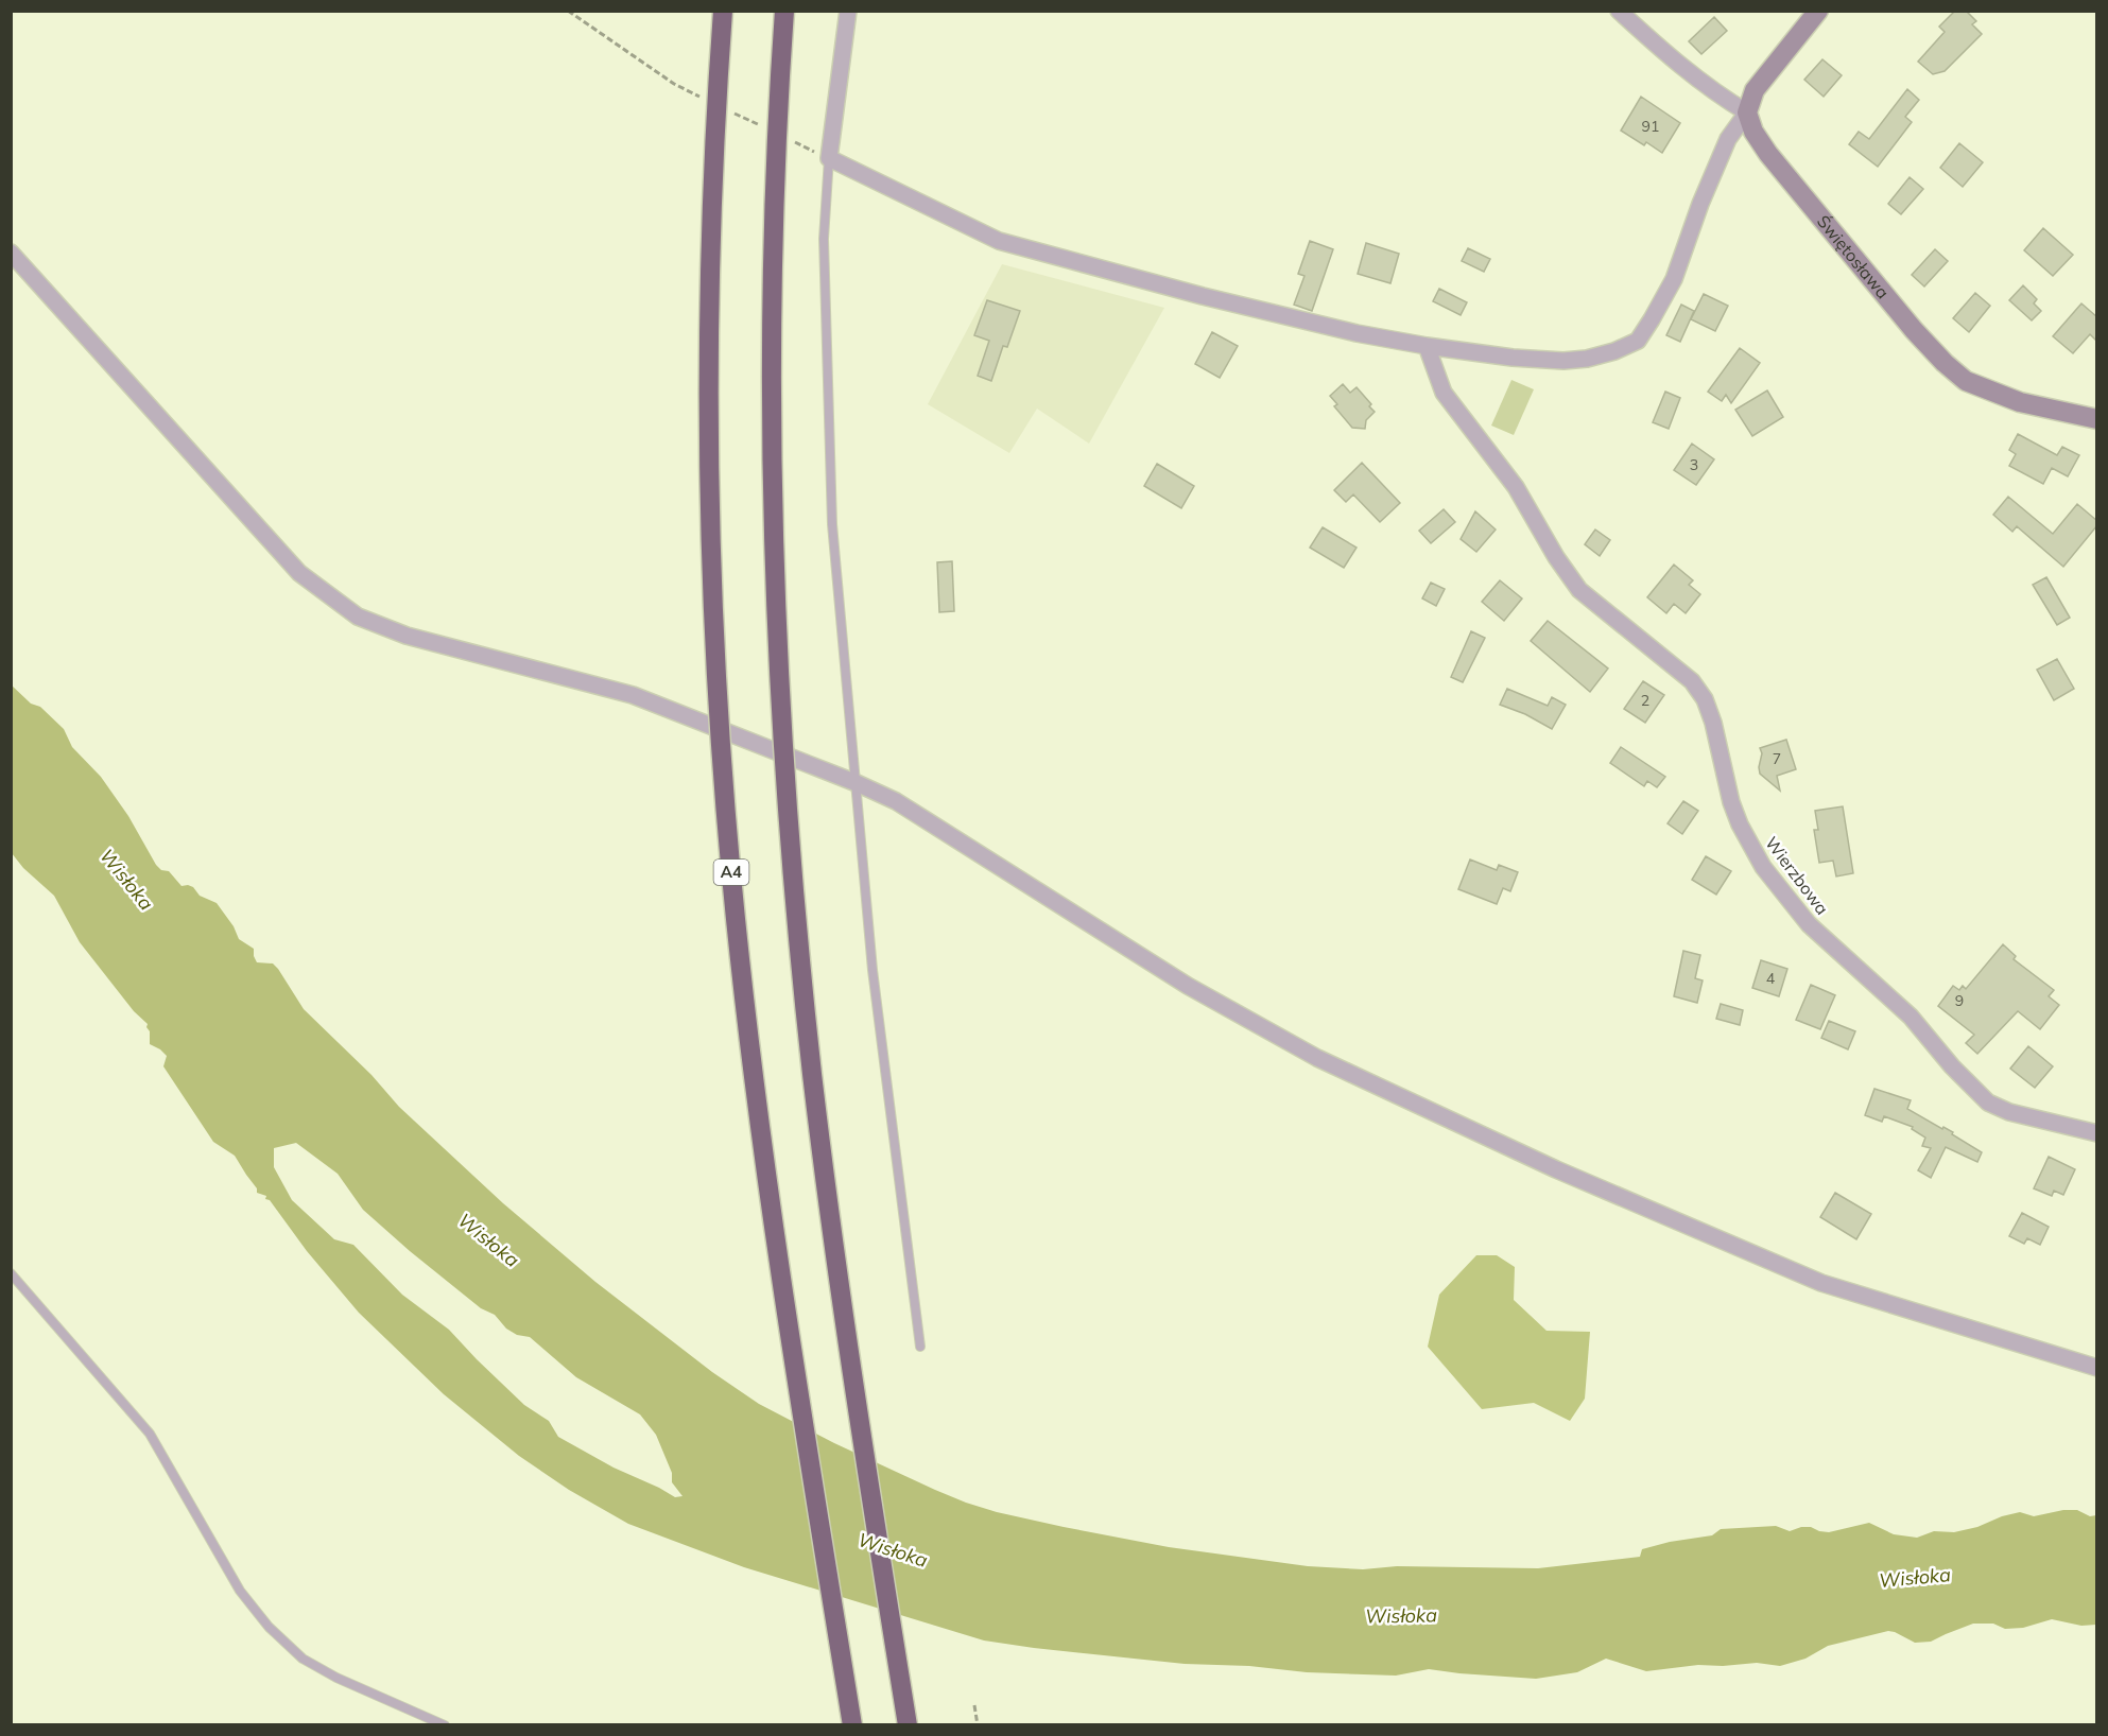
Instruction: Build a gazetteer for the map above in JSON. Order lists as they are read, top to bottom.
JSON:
{
  "streets": {
    "highway": ["A4"],
    "street": ["Świętosława", "Wierzbowa"]
  },
  "water": ["Wisłoka"],
  "house_numbers": [
    "91",
    "3",
    "2",
    "7",
    "4",
    "9"
  ]
}
